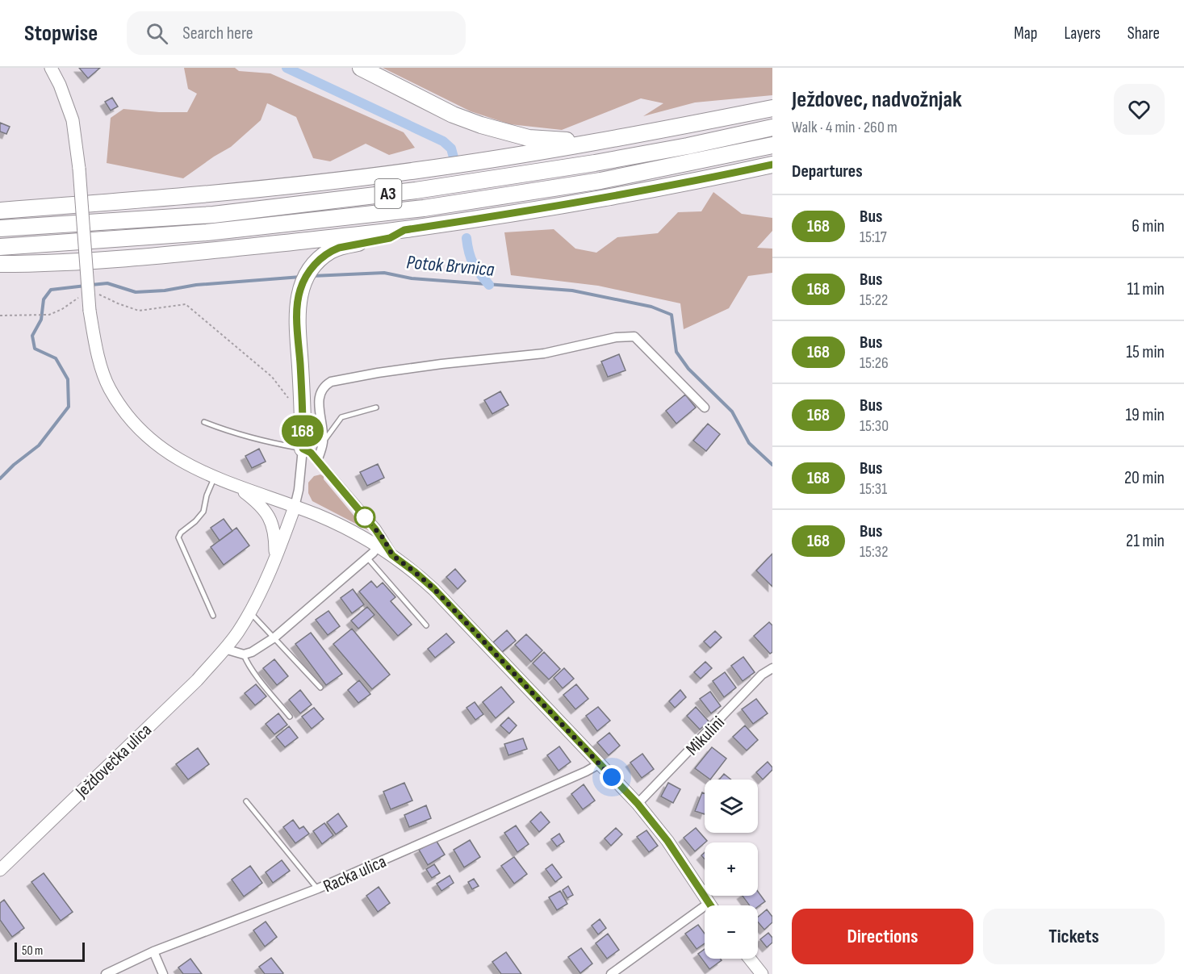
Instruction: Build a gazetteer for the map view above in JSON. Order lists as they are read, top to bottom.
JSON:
{
  "streets": {
    "highway": ["A3"],
    "main road": ["Ježdovečka ulica"],
    "street": ["Mikulini", "Racka ulica"]
  },
  "water": ["Potok Brvnica"],
  "lines": ["bus line 168"],
  "scale_bar": "50 m",
  "page": {
    "header": "Stopwise",
    "search": "Search here",
    "nav": ["Map", "Layers", "Share"],
    "on_map": "168",
    "heading": [
      ["Ježdovec, nadvožnjak", "Walk · 4 min · 260 m"],
      "Departures"
    ],
    "list": [
      {
        "mark": "168",
        "name": "Bus",
        "note": "15:17",
        "value": "6 min"
      },
      {
        "mark": "168",
        "name": "Bus",
        "note": "15:22",
        "value": "11 min"
      },
      {
        "mark": "168",
        "name": "Bus",
        "note": "15:26",
        "value": "15 min"
      },
      {
        "mark": "168",
        "name": "Bus",
        "note": "15:30",
        "value": "19 min"
      },
      {
        "mark": "168",
        "name": "Bus",
        "note": "15:31",
        "value": "20 min"
      },
      {
        "mark": "168",
        "name": "Bus",
        "note": "15:32",
        "value": "21 min"
      }
    ],
    "map_buttons": ["+", "−"],
    "buttons": ["Directions", "Tickets"],
    "scale": "50 m"
  }
}
